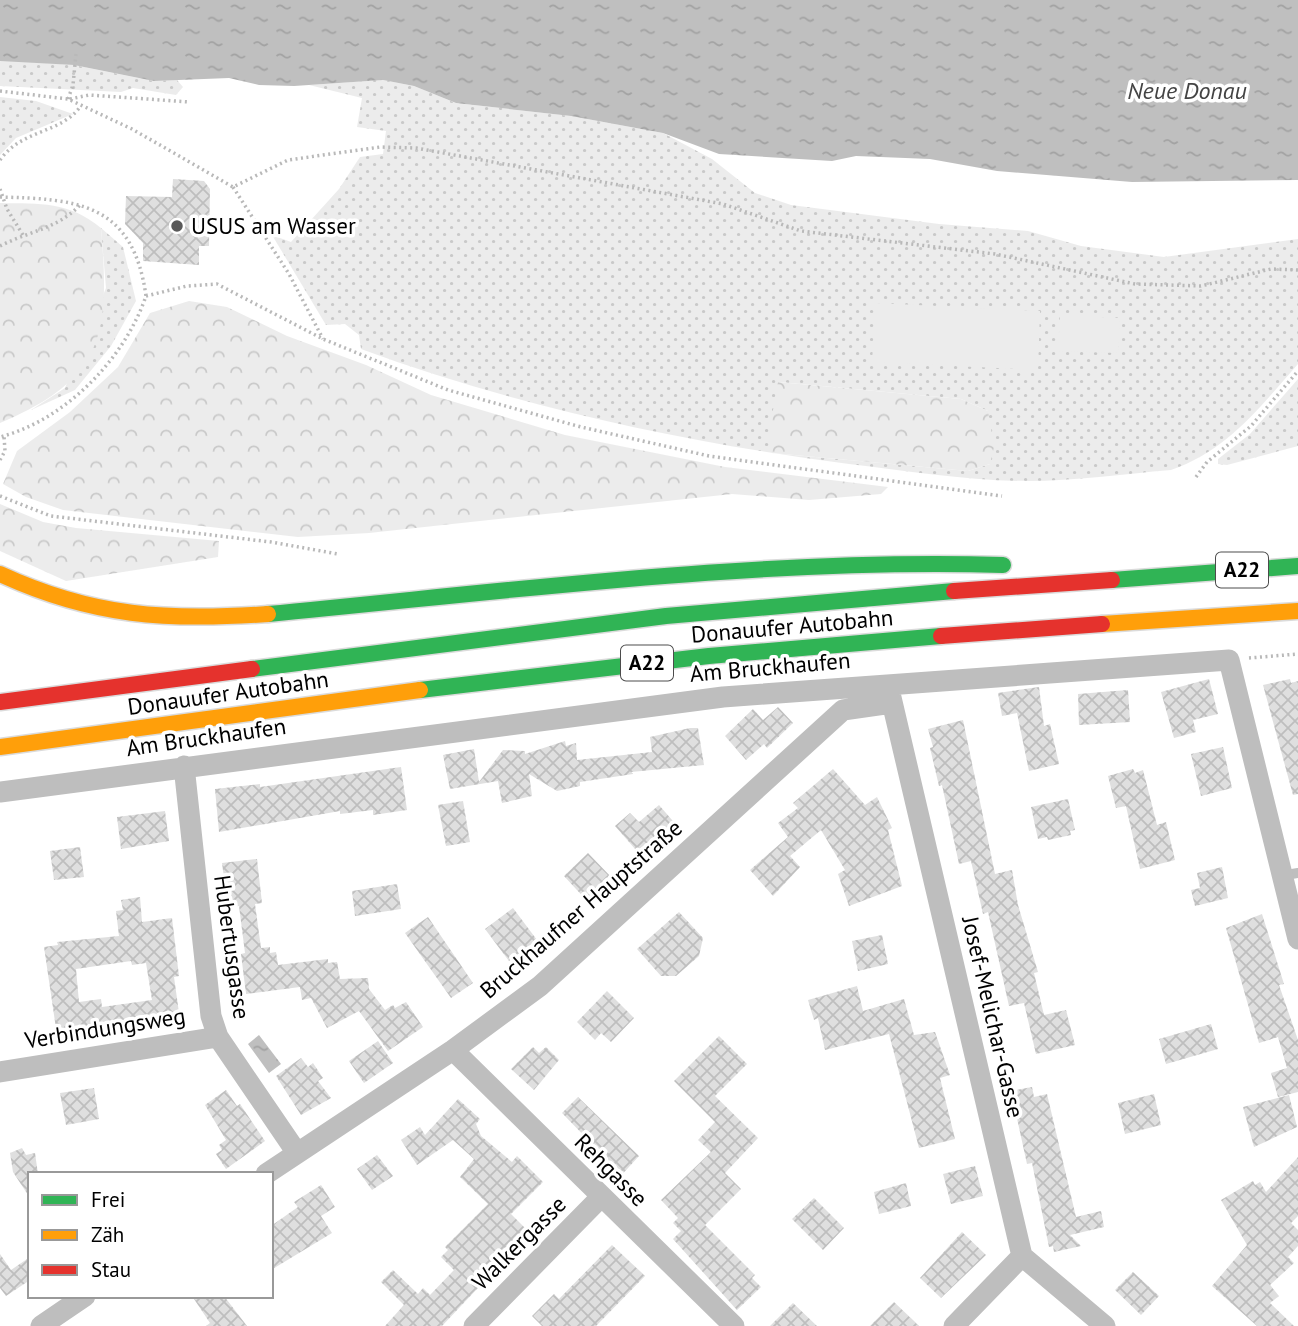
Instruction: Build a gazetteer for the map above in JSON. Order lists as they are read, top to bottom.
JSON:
{
  "streets": {
    "highway": ["A22", "Donauufer Autobahn"],
    "street": [
      "Am Bruckhaufen",
      "Bruckhaufner Hauptstraße",
      "Hubertusgasse",
      "Josef-Melichar-Gasse",
      "Verbindungsweg",
      "Rehgasse",
      "Walkergasse"
    ]
  },
  "crossings": [
    ["Am Bruckhaufen", "Hubertusgasse"],
    ["Am Bruckhaufen", "Josef-Melichar-Gasse"],
    ["Bruckhaufner Hauptstraße", "Hubertusgasse"],
    ["Bruckhaufner Hauptstraße", "Rehgasse"],
    ["Hubertusgasse", "Verbindungsweg"],
    ["Rehgasse", "Walkergasse"]
  ],
  "water": ["Neue Donau"],
  "places": ["USUS am Wasser"],
  "legend": ["Frei", "Zäh", "Stau"]
}
